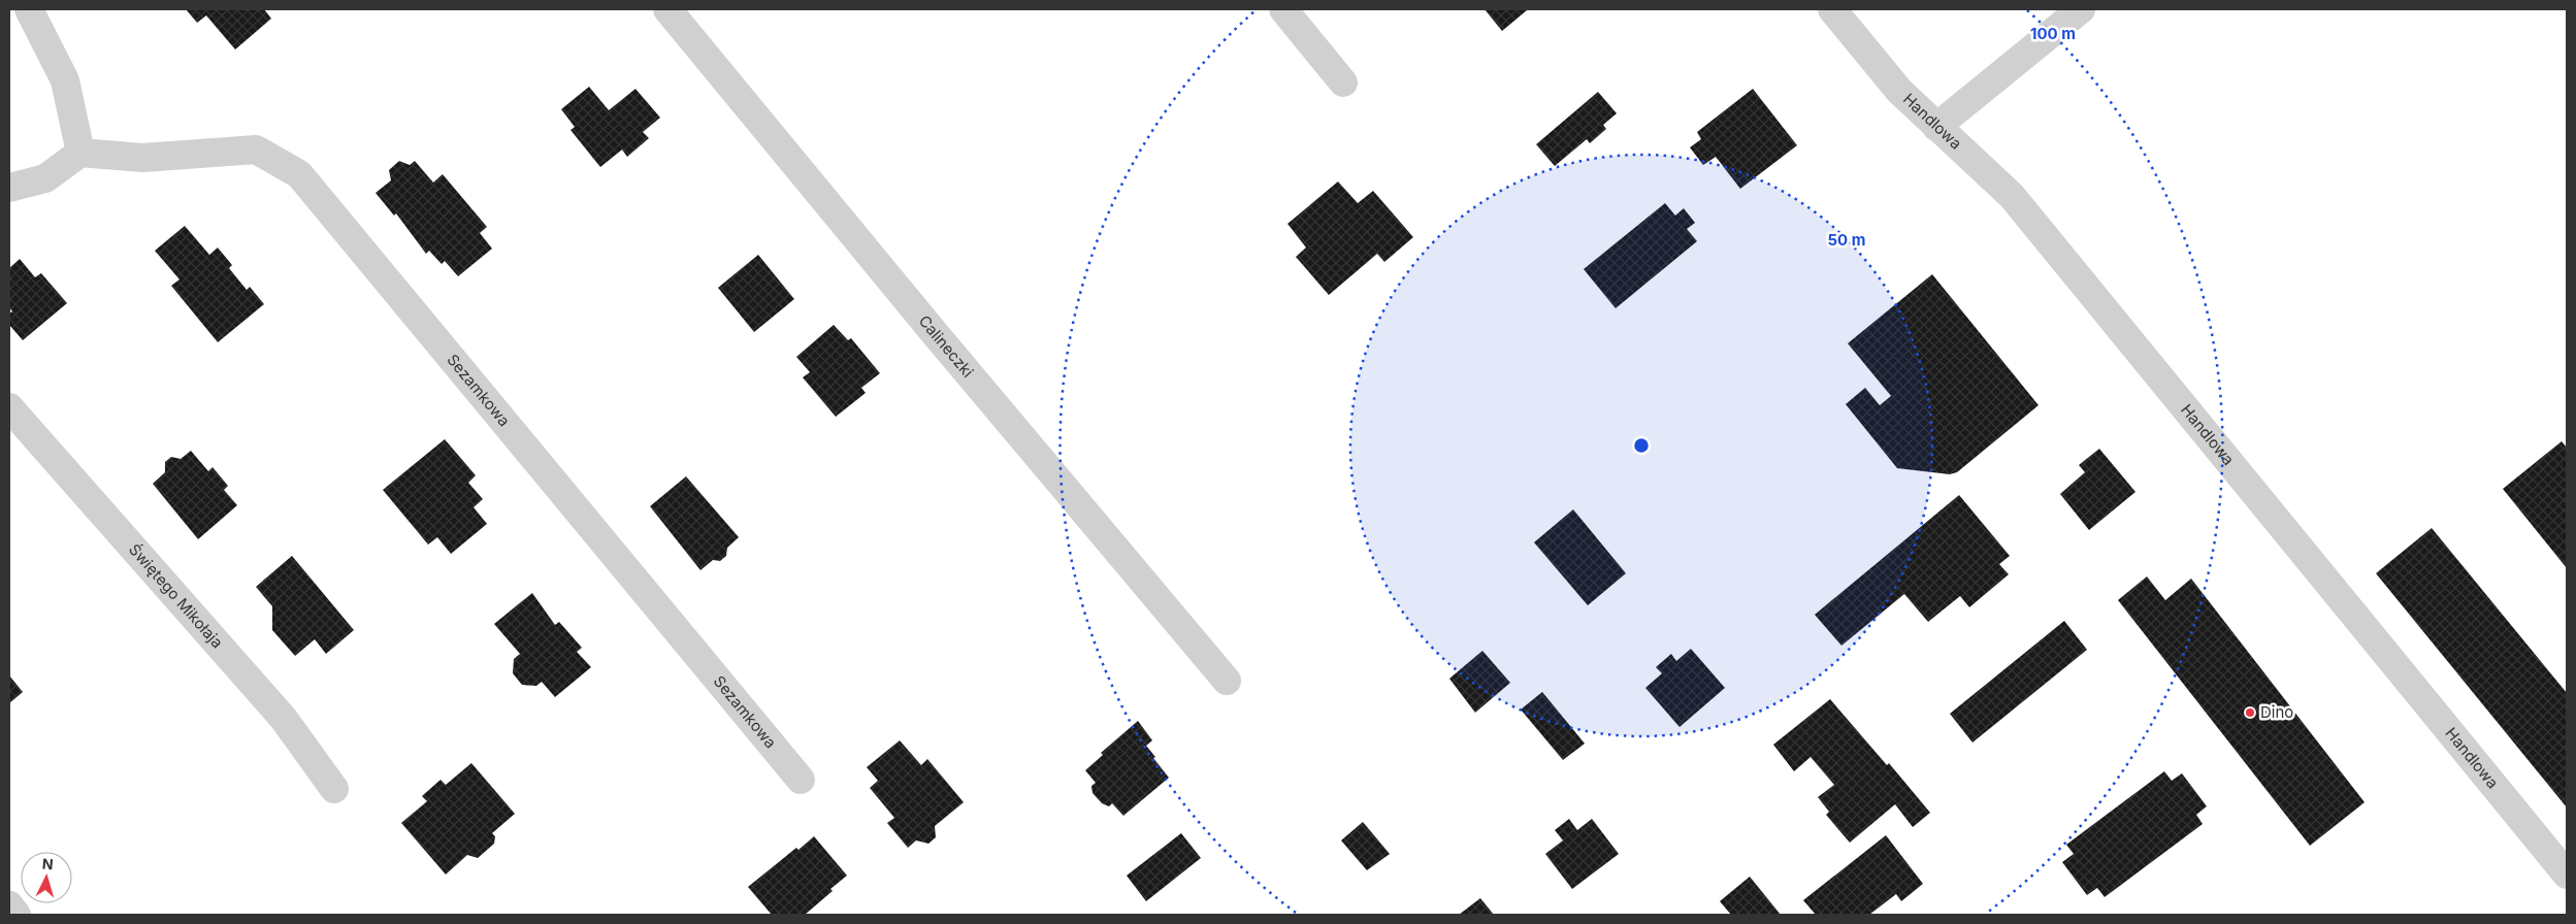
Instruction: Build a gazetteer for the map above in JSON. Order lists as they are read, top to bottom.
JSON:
{
  "streets": {
    "street": [
      "Handlowa",
      "Calineczki",
      "Sezamkowa",
      "Świętego Mikołaja"
    ]
  },
  "places": ["Dino"],
  "north": "top",
  "rings": ["100 m", "50 m"]
}
